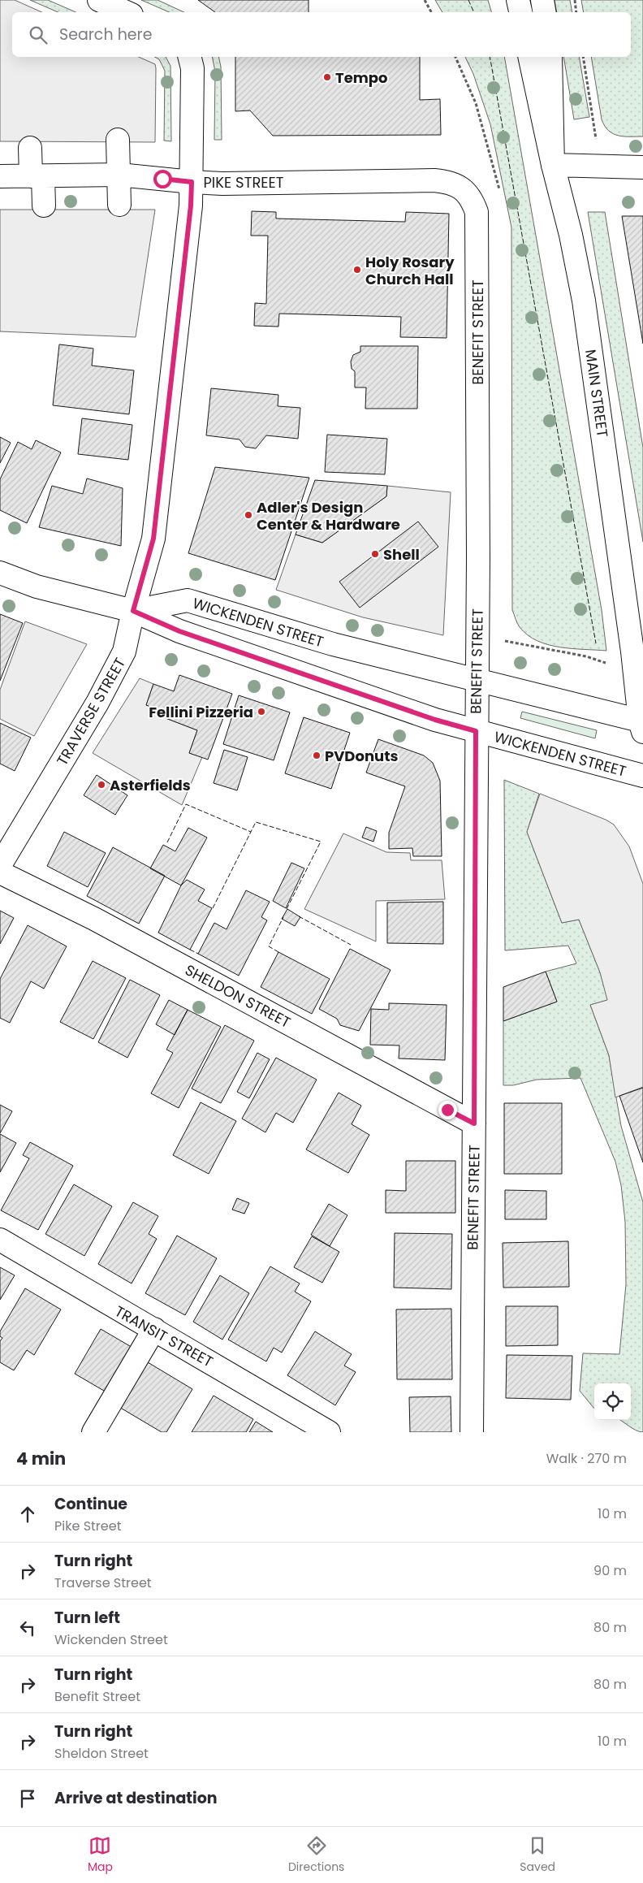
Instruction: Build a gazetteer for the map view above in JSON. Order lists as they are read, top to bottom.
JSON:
{
  "streets": {
    "main road": [
      "PIKE STREET",
      "BENEFIT STREET",
      "MAIN STREET",
      "WICKENDEN STREET",
      "TRAVERSE STREET",
      "SHELDON STREET",
      "TRANSIT STREET"
    ]
  },
  "crossings": [
    ["PIKE STREET", "BENEFIT STREET"],
    ["PIKE STREET", "TRAVERSE STREET"],
    ["BENEFIT STREET", "WICKENDEN STREET"],
    ["BENEFIT STREET", "SHELDON STREET"],
    ["MAIN STREET", "WICKENDEN STREET"],
    ["WICKENDEN STREET", "TRAVERSE STREET"]
  ],
  "places": [
    "Tempo",
    "Holy Rosary Church Hall",
    "Adler's Design Center & Hardware",
    "Shell",
    "Fellini Pizzeria",
    "PVDonuts",
    "Asterfields"
  ],
  "page": {
    "search": "Search here",
    "heading": ["4 min", "Walk · 270 m"],
    "list": [
      ["Continue", "Pike Street", "10 m"],
      ["Turn right", "Traverse Street", "90 m"],
      ["Turn left", "Wickenden Street", "80 m"],
      ["Turn right", "Benefit Street", "80 m"],
      ["Turn right", "Sheldon Street", "10 m"],
      "Arrive at destination"
    ],
    "nav": ["Map", "Directions", "Saved"]
  }
}
